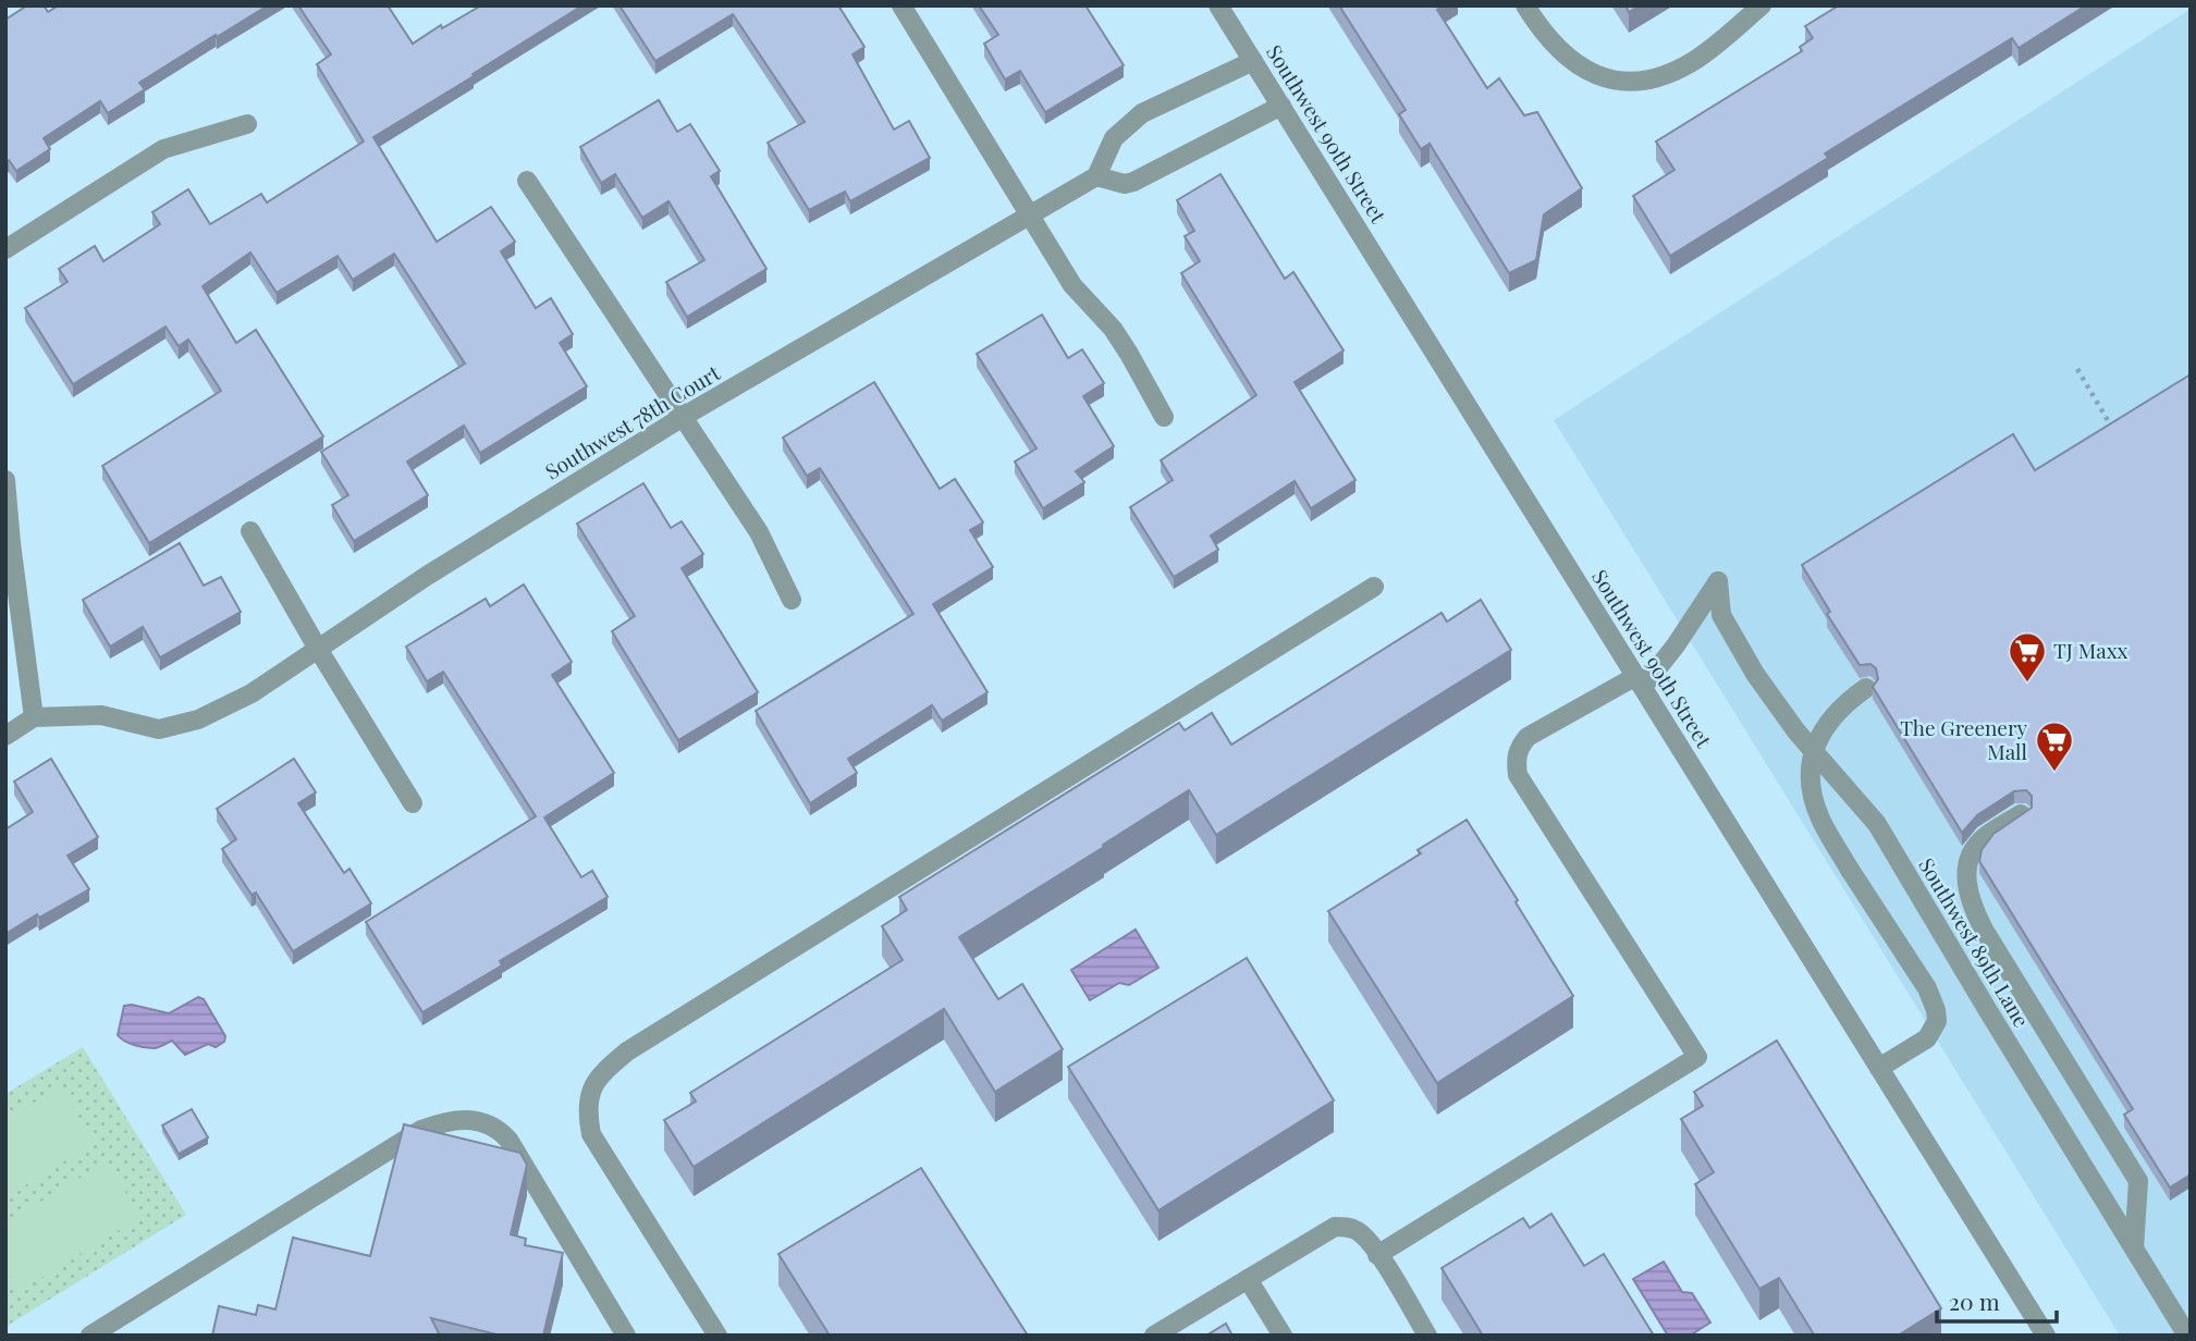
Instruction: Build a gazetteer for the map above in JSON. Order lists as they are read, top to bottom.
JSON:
{
  "streets": {
    "street": ["Southwest 90th Street", "Southwest 78th Court", "Southwest 89th Lane"]
  },
  "crossings": [
    ["Southwest 90th Street", "Southwest 89th Lane"]
  ],
  "places": {
    "supermarket": ["TJ Maxx", "The Greenery Mall"]
  },
  "scale_bar": "20 m"
}
